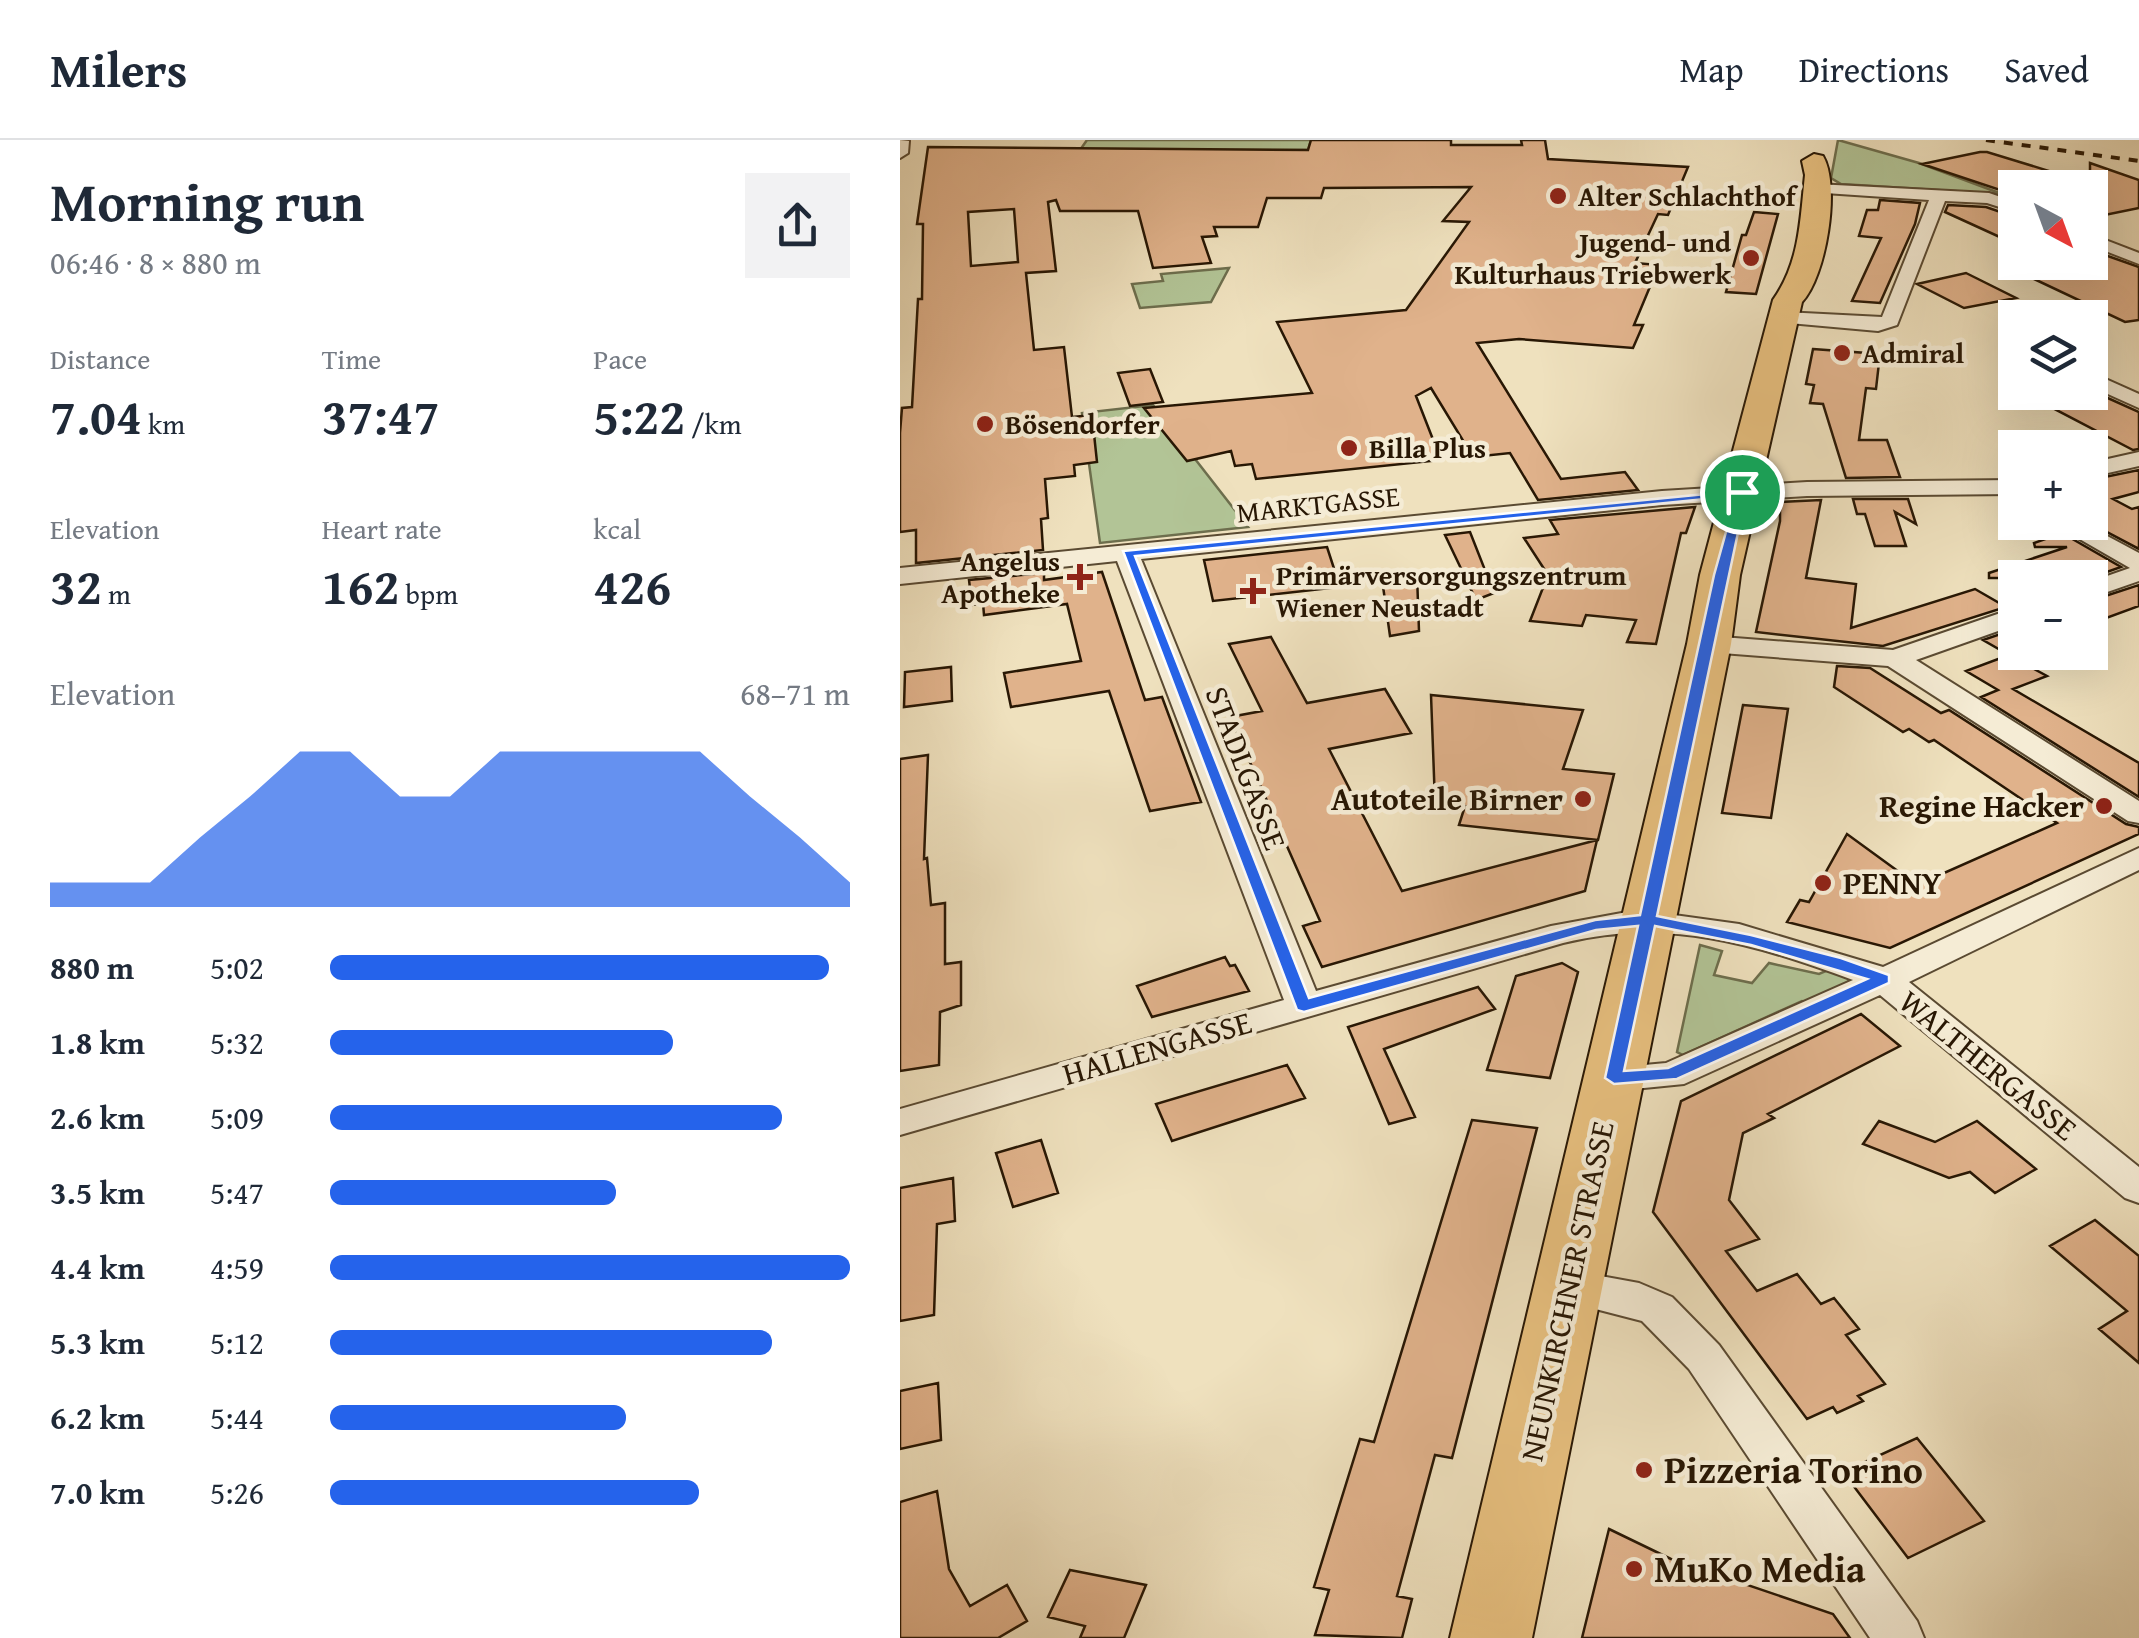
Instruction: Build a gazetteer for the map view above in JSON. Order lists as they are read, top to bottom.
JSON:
{
  "streets": {
    "main road": ["NEUNKIRCHNER STRASSE"],
    "street": [
      "MARKTGASSE",
      "STADLGASSE",
      "HALLENGASSE",
      "WALTHERGASSE"
    ]
  },
  "crossings": [
    ["MARKTGASSE", "STADLGASSE"],
    ["MARKTGASSE", "NEUNKIRCHNER STRASSE"],
    ["STADLGASSE", "HALLENGASSE"],
    ["HALLENGASSE", "WALTHERGASSE"],
    ["HALLENGASSE", "NEUNKIRCHNER STRASSE"]
  ],
  "places": {
    "other": [
      "Alter Schlachthof",
      "Jugend- und Kulturhaus Triebwerk",
      "Admiral",
      "Bösendorfer",
      "Billa Plus",
      "Autoteile Birner",
      "Regine Hacker",
      "PENNY",
      "Pizzeria Torino",
      "MuKo Media"
    ],
    "health": ["Angelus Apotheke", "Primärversorgungszentrum Wiener Neustadt"]
  },
  "north": "bottom right",
  "page": {
    "header": "Milers",
    "nav": ["Map", "Directions", "Saved"],
    "heading": ["Morning run", "06:46 · 8 × 880 m"],
    "map_buttons": ["+", "−"],
    "stats": [
      ["Distance", "7.04 km"],
      ["Time", "37:47"],
      ["Pace", "5:22 /km"],
      ["Elevation", "32 m"],
      ["Heart rate", "162 bpm"],
      ["kcal", "426"]
    ],
    "chart": ["Elevation", "68–71 m"],
    "list": [
      {
        "name": "880 m",
        "note": "5:02"
      },
      {
        "name": "1.8 km",
        "note": "5:32"
      },
      {
        "name": "2.6 km",
        "note": "5:09"
      },
      {
        "name": "3.5 km",
        "note": "5:47"
      },
      {
        "name": "4.4 km",
        "note": "4:59"
      },
      {
        "name": "5.3 km",
        "note": "5:12"
      },
      {
        "name": "6.2 km",
        "note": "5:44"
      },
      {
        "name": "7.0 km",
        "note": "5:26"
      }
    ]
  }
}
